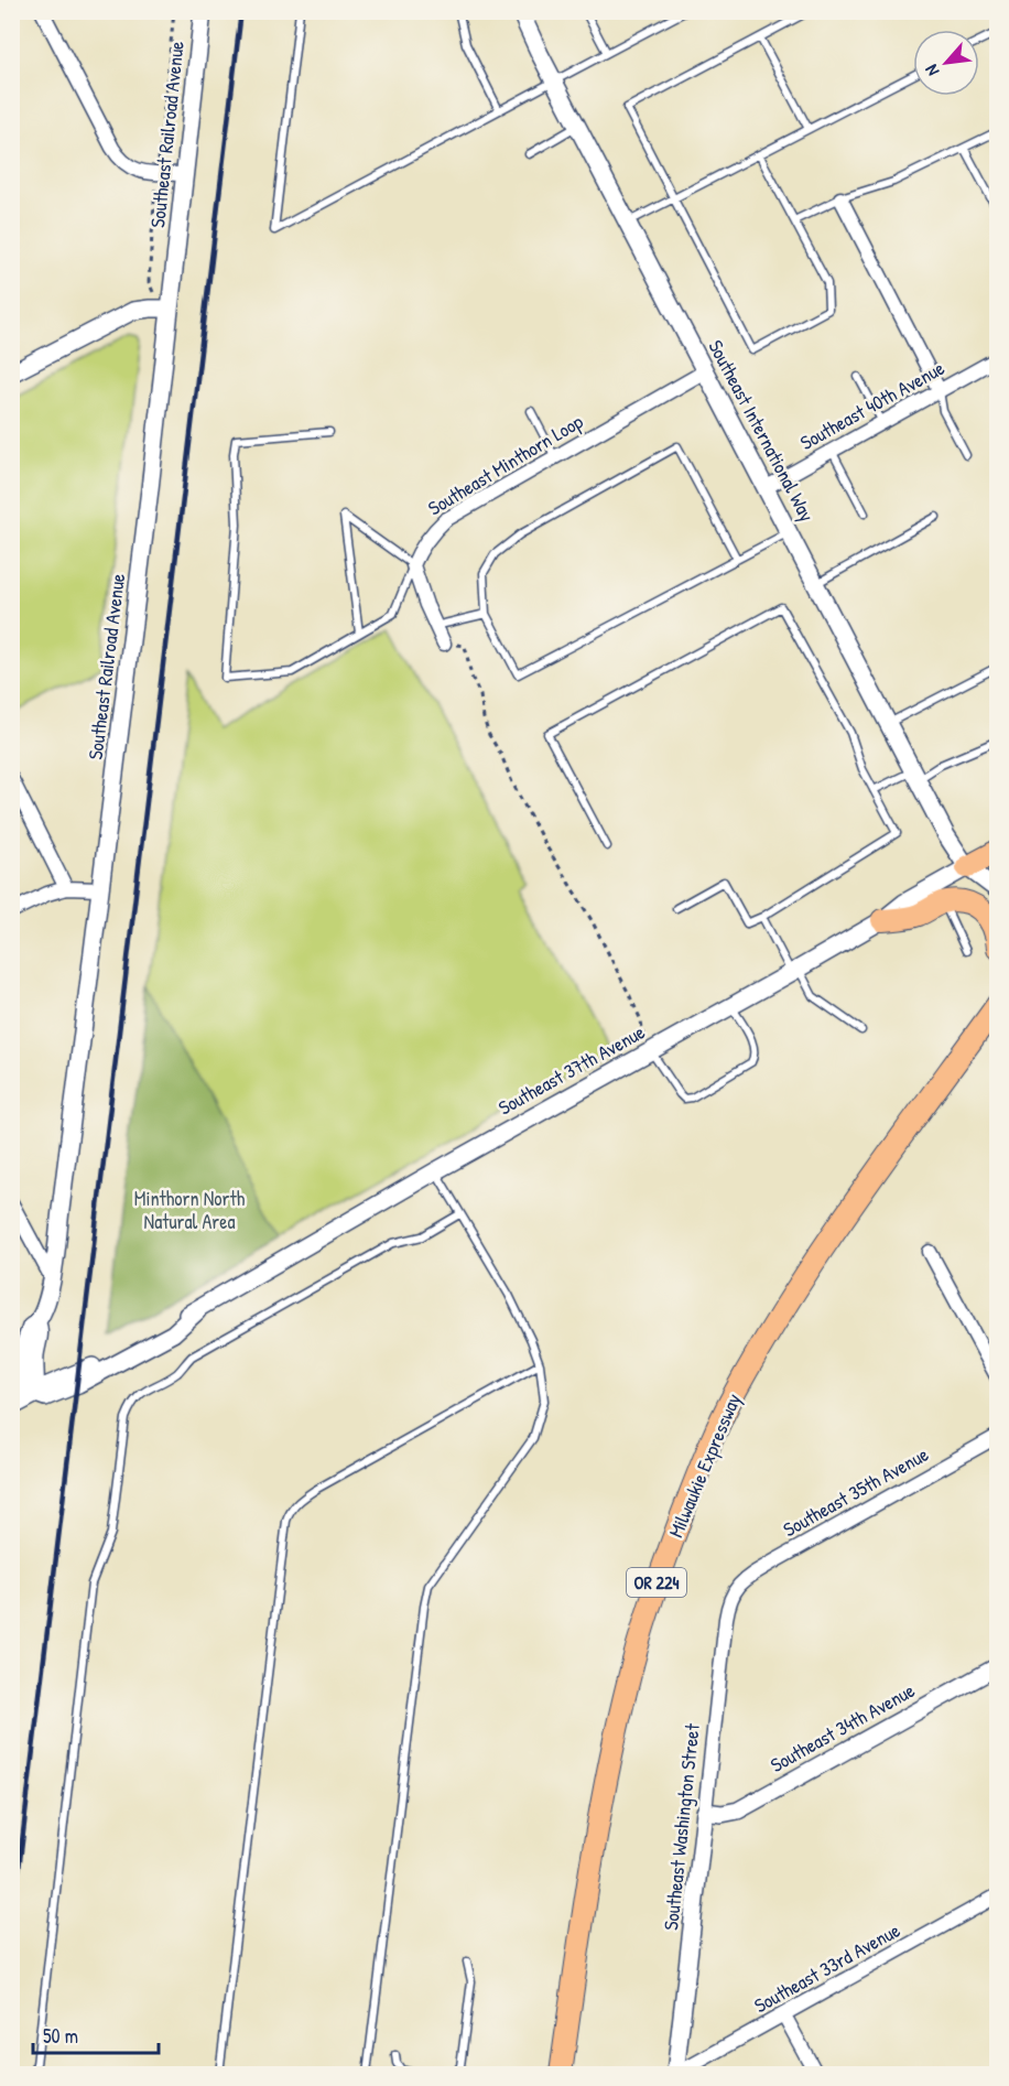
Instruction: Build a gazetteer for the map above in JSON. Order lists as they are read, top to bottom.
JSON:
{
  "streets": {
    "highway": ["Milwaukie Expressway", "OR 224"],
    "street": [
      "Southeast Railroad Avenue",
      "Southeast 40th Avenue",
      "Southeast International Way",
      "Southeast Minthorn Loop",
      "Southeast 37th Avenue",
      "Southeast 35th Avenue",
      "Southeast 34th Avenue",
      "Southeast Washington Street",
      "Southeast 33rd Avenue"
    ]
  },
  "crossings": [
    ["Southeast Railroad Avenue", "Southeast 37th Avenue"],
    ["Southeast 40th Avenue", "Southeast International Way"],
    ["Southeast International Way", "Southeast Minthorn Loop"],
    ["Southeast International Way", "Southeast 37th Avenue"],
    ["Southeast 35th Avenue", "Southeast Washington Street"],
    ["Southeast 34th Avenue", "Southeast Washington Street"],
    ["Southeast Washington Street", "Southeast 33rd Avenue"]
  ],
  "parks": ["Minthorn North Natural Area"],
  "scale_bar": "50 m",
  "north": "bottom left"
}
